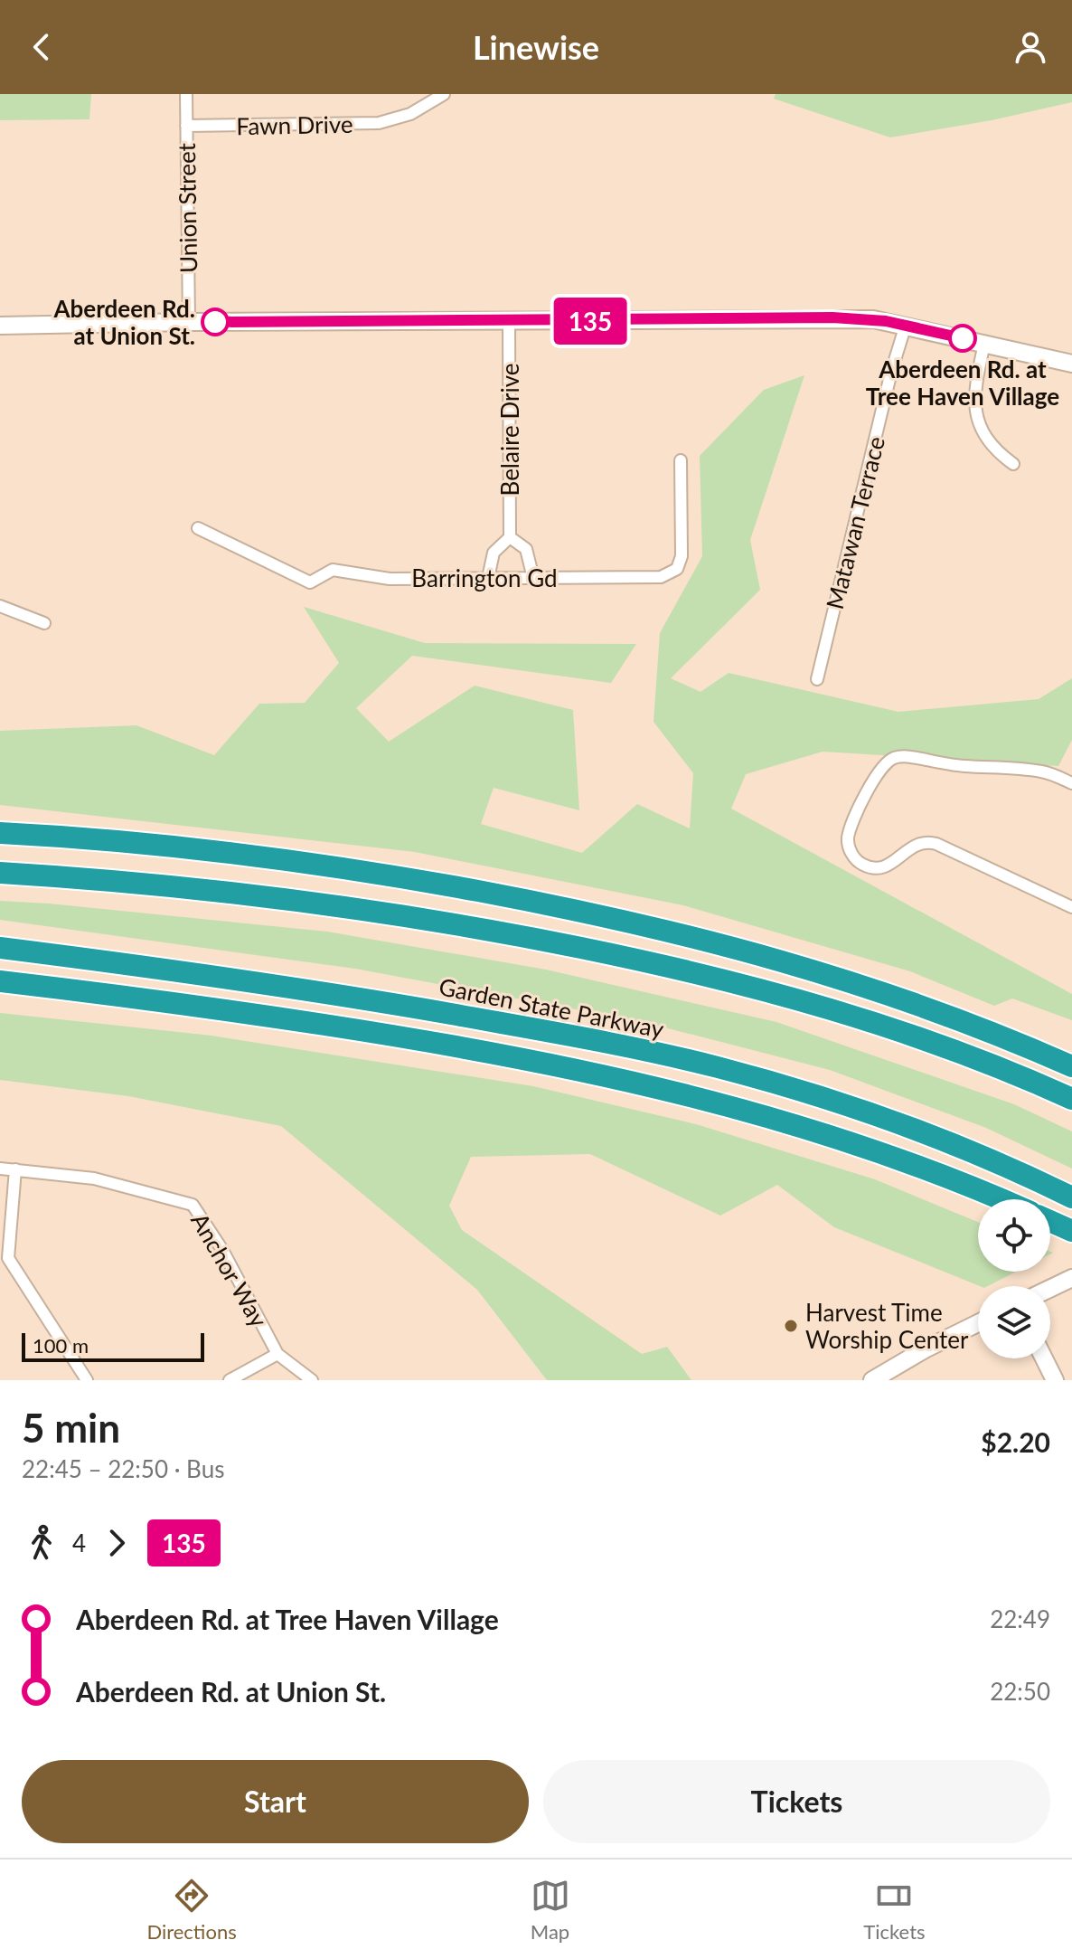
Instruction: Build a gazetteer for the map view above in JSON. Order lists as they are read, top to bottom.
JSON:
{
  "streets": {
    "highway": ["Garden State Parkway"],
    "street": [
      "Fawn Drive",
      "Union Street",
      "Belaire Drive",
      "Matawan Terrace",
      "Barrington Gd",
      "Anchor Way"
    ]
  },
  "crossings": [
    ["Fawn Drive", "Union Street"]
  ],
  "places": ["Aberdeen Rd. at Union St.", "Aberdeen Rd. at Tree Haven Village", "Harvest Time Worship Center"],
  "lines": ["bus line 135"],
  "scale_bar": "100 m",
  "page": {
    "header": "Linewise",
    "on_map": "135",
    "scale": "100 m",
    "heading": ["5 min", "22:45 – 22:50 · Bus", "$2.20"],
    "legs": ["4", "135"],
    "list": [
      {
        "name": "Aberdeen Rd. at Tree Haven Village",
        "value": "22:49"
      },
      {
        "name": "Aberdeen Rd. at Union St.",
        "value": "22:50"
      }
    ],
    "buttons": ["Start", "Tickets"],
    "tabs": ["Directions", "Map", "Tickets"]
  }
}
